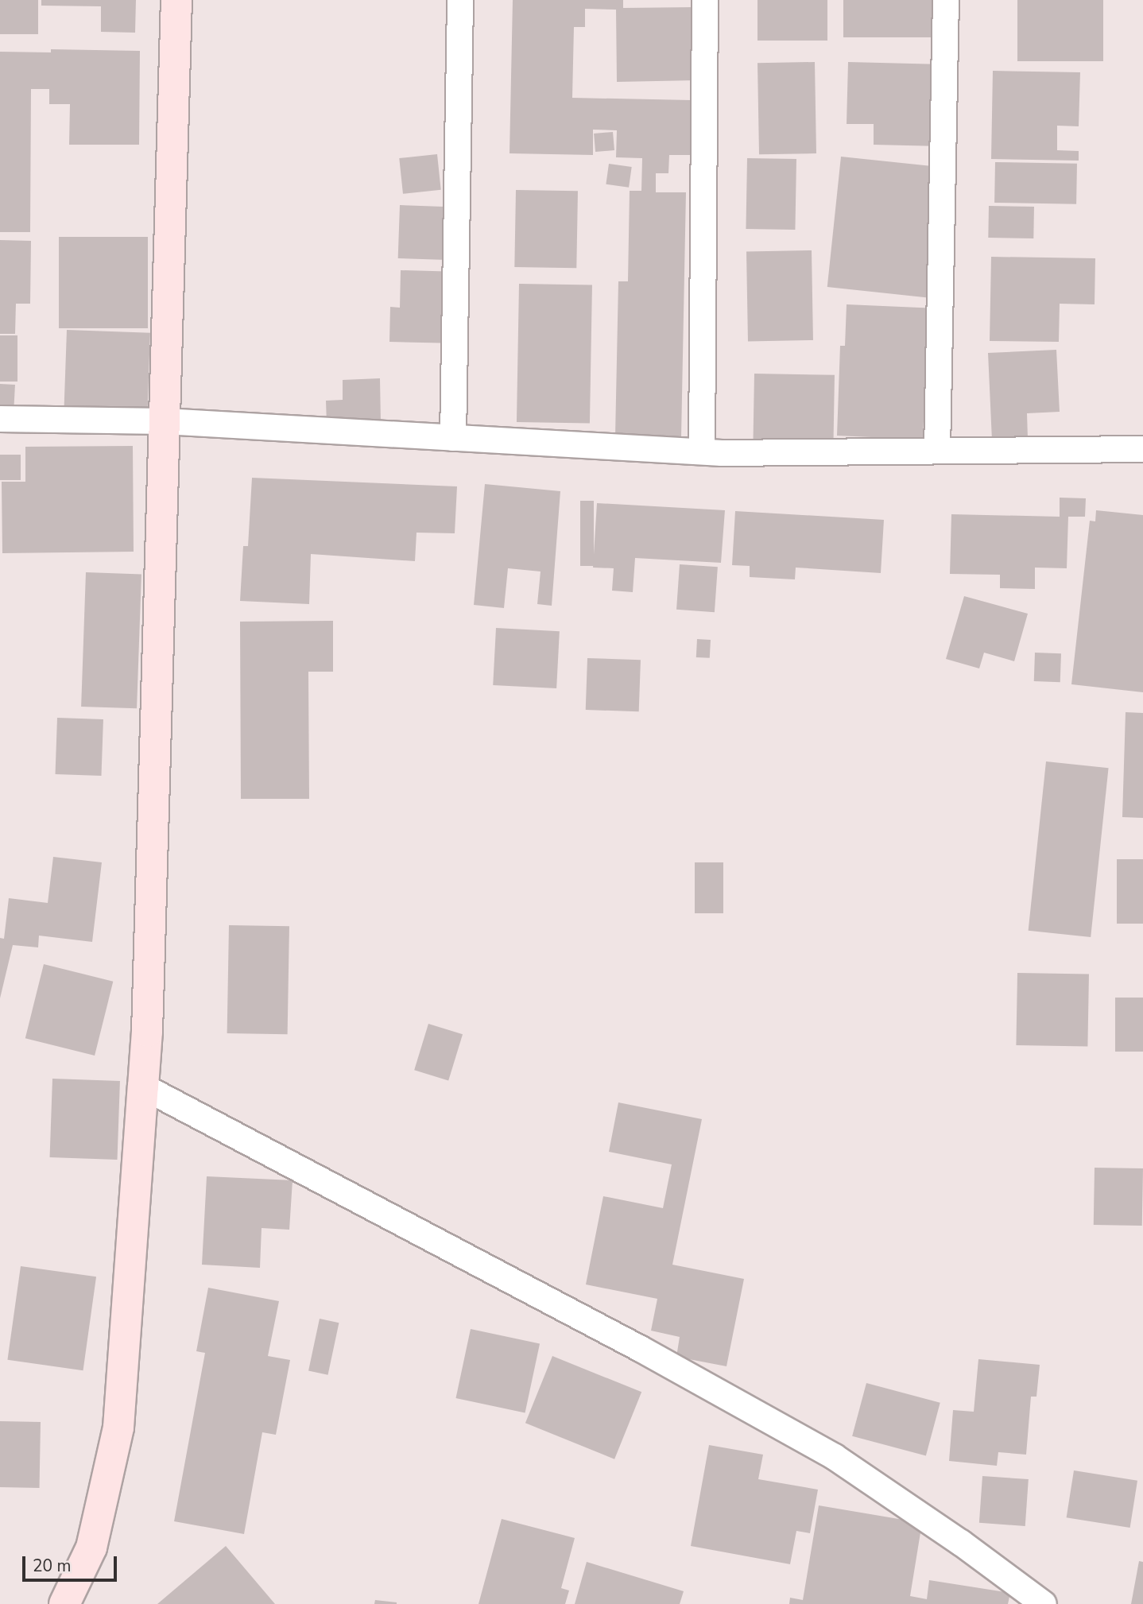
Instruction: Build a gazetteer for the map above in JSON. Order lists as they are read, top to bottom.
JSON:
{
  "scale_bar": "20 m"
}
